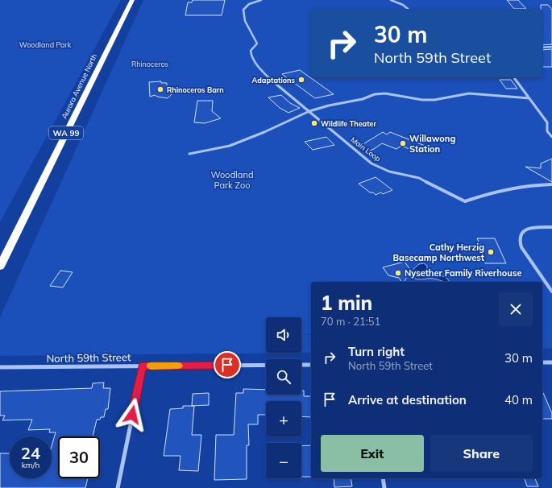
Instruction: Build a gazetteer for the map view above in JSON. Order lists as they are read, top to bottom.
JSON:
{
  "streets": {
    "highway": ["Aurora Avenue North", "WA 99"],
    "street": ["Main Loop", "North 59th Street"]
  },
  "parks": ["Woodland Park", "Rhinoceros", "Woodland Park Zoo"],
  "places": [
    "Adaptations",
    "Rhinoceros Barn",
    "Wildlife Theater",
    "Willawong Station",
    "Cathy Herzig Basecamp Northwest",
    "Nysether Family Riverhouse"
  ],
  "page": {
    "turn": ["30 m", "North 59th Street"],
    "heading": ["1 min", "70 m · 21:51"],
    "map_buttons": ["+", "−"],
    "list": [
      {
        "name": "Turn right",
        "note": "North 59th Street",
        "value": "30 m"
      },
      {
        "name": "Arrive at destination",
        "value": "40 m"
      }
    ],
    "buttons": ["Exit", "Share"],
    "speed": "24 km/h",
    "limit": "30"
  }
}
